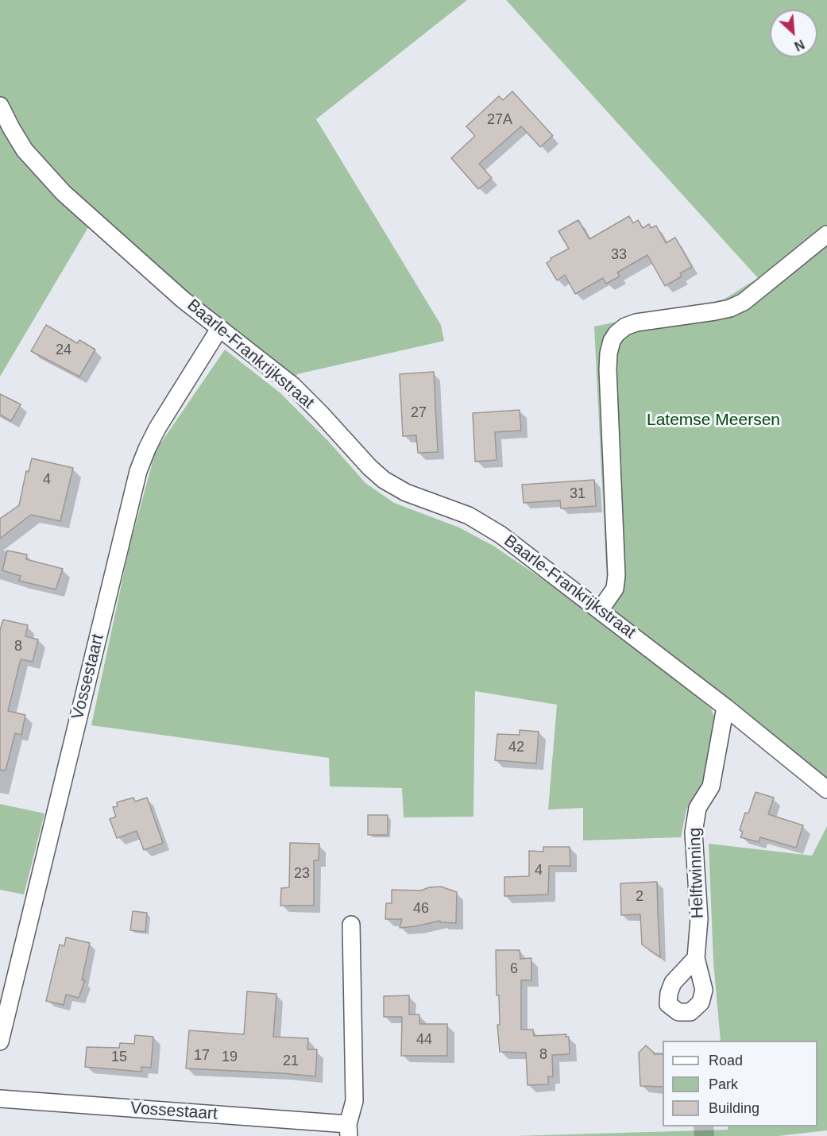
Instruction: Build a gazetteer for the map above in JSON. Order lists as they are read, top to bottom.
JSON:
{
  "streets": {
    "street": ["Baarle-Frankrijkstraat", "Vossestaart", "Helftwinning"]
  },
  "crossings": [
    ["Baarle-Frankrijkstraat", "Vossestaart"],
    ["Baarle-Frankrijkstraat", "Helftwinning"]
  ],
  "parks": ["Latemse Meersen"],
  "house_numbers": [
    "27A",
    "33",
    "24",
    "27",
    "4",
    "31",
    "8",
    "42",
    "4",
    "23",
    "2",
    "46",
    "6",
    "44",
    "8",
    "17",
    "15",
    "19",
    "21"
  ],
  "legend": ["Road", "Park", "Building"],
  "north": "bottom right"
}
